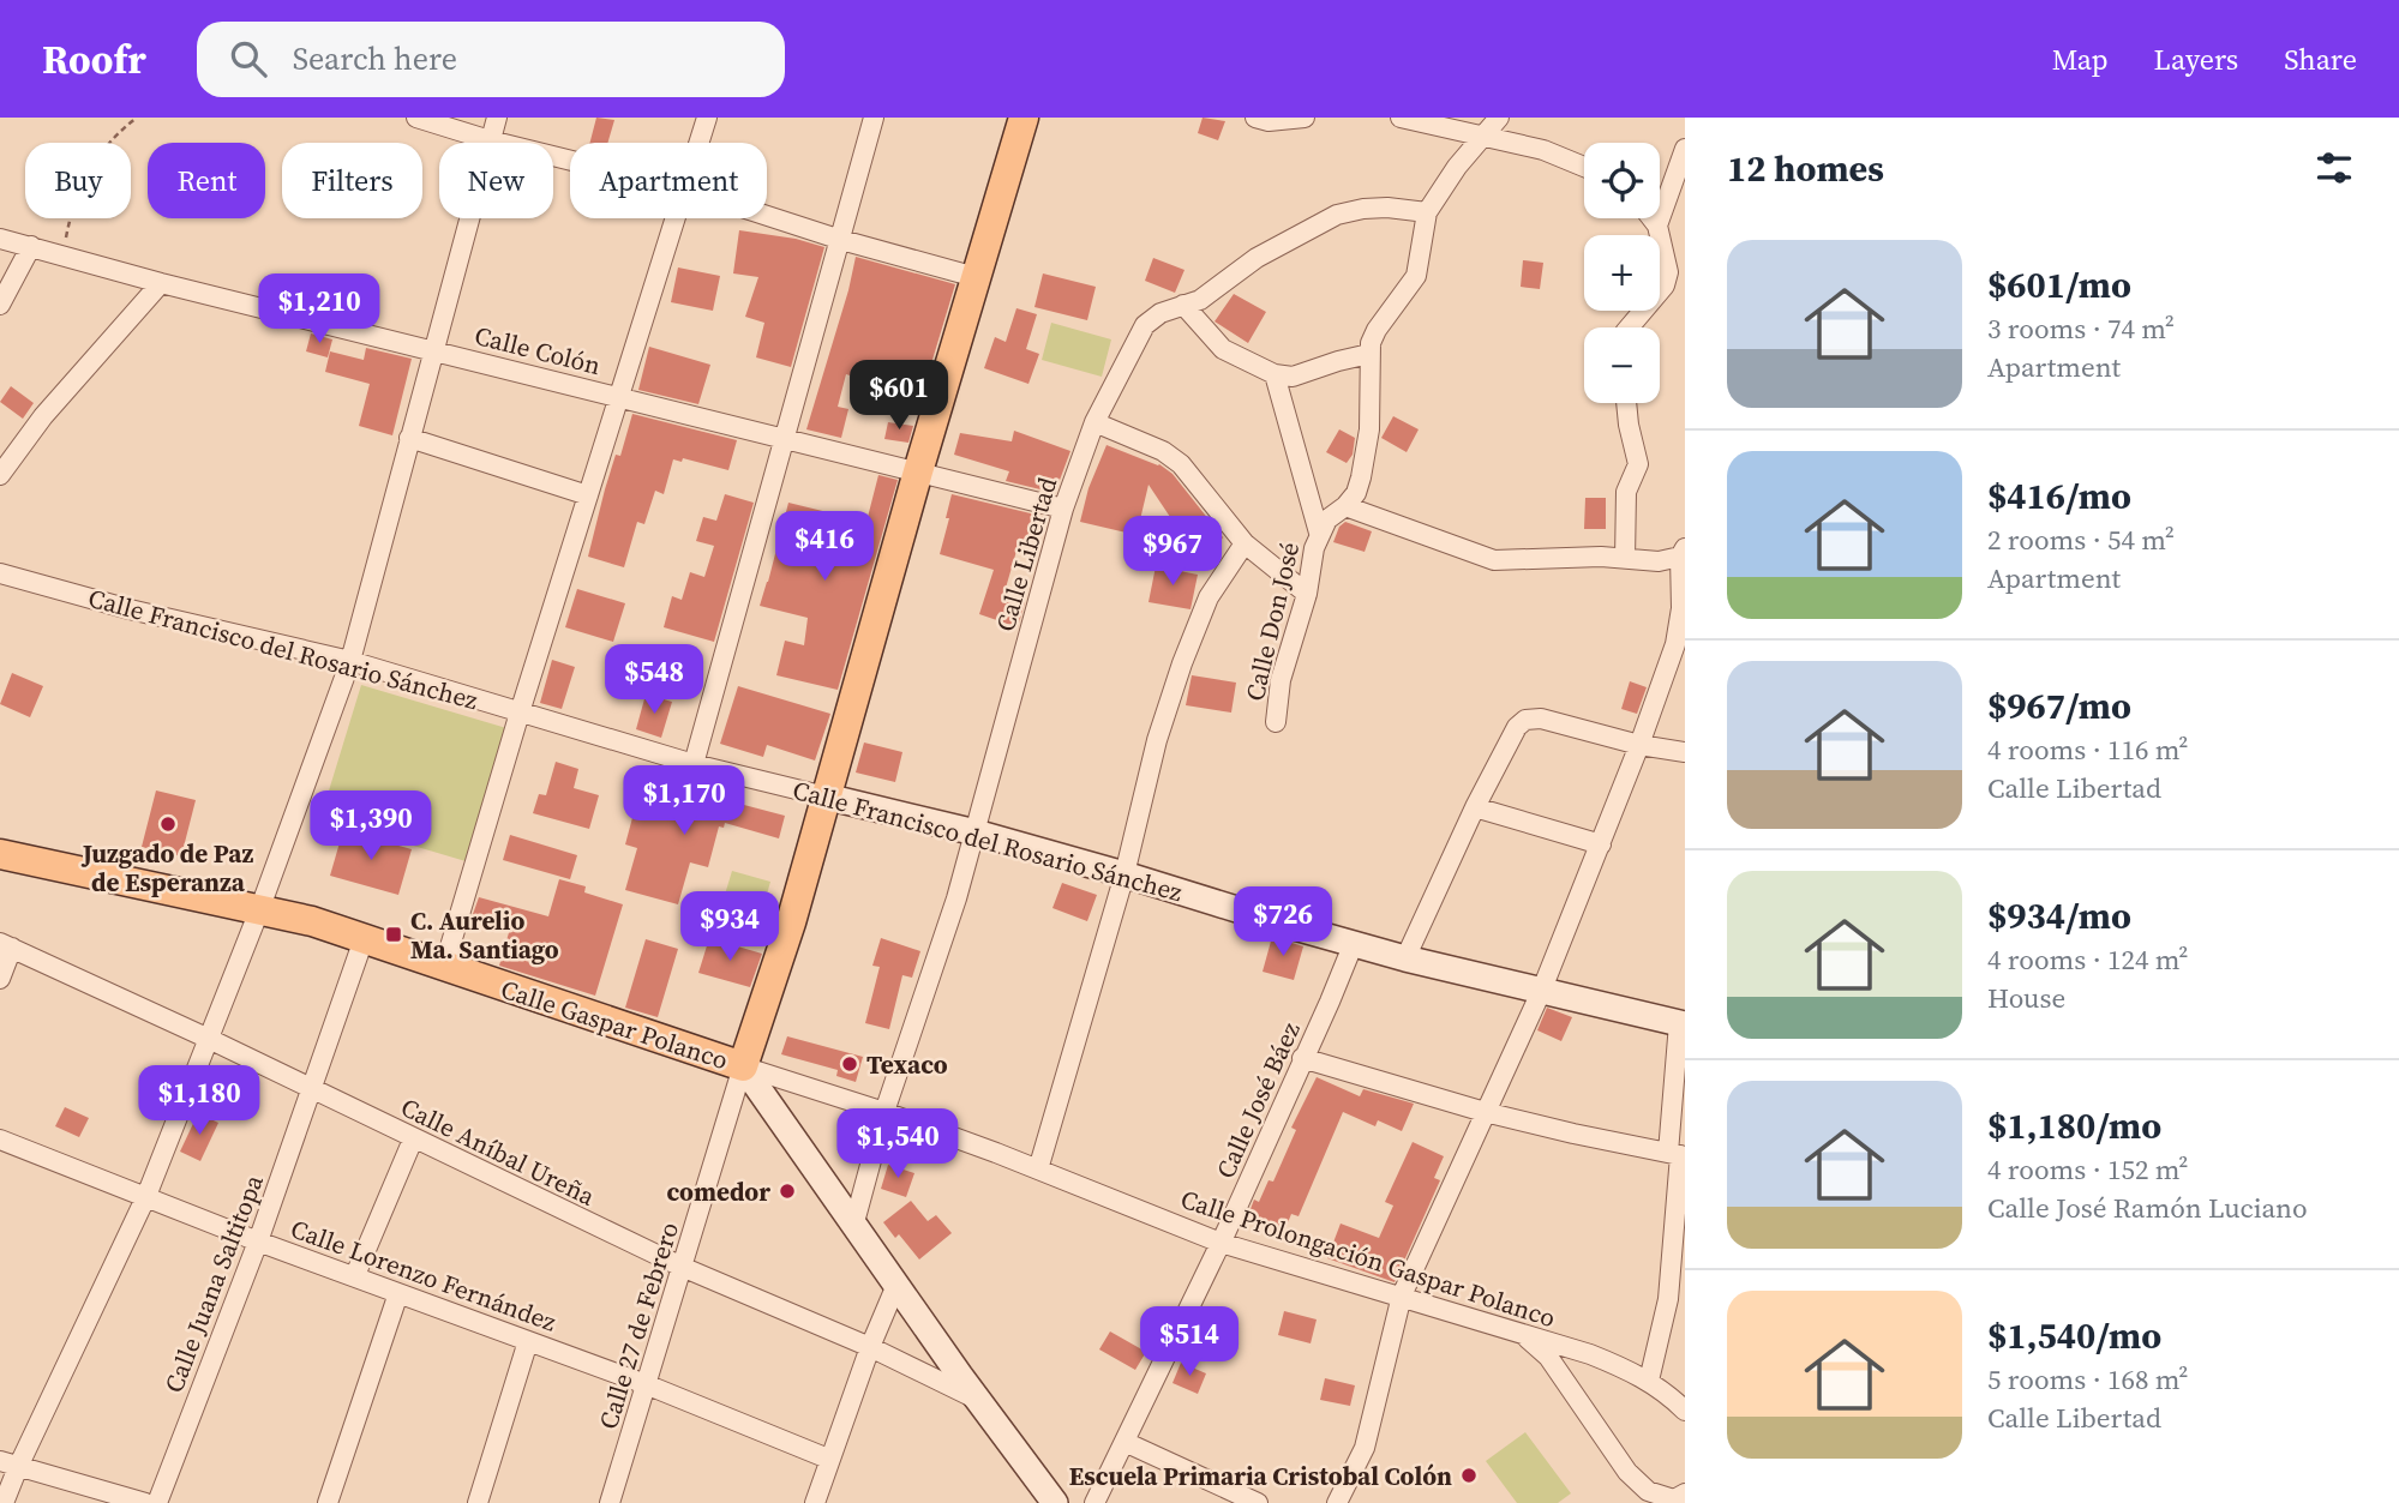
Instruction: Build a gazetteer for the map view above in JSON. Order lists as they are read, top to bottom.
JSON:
{
  "streets": {
    "main road": ["Calle Gaspar Polanco"],
    "street": [
      "Calle Colón",
      "Calle Libertad",
      "Calle Don José",
      "Calle Francisco del Rosario Sánchez",
      "Calle José Báez",
      "Calle Aníbal Ureña",
      "Calle Prolongación Gaspar Polanco",
      "Calle Lorenzo Fernández",
      "Calle Juana Saltitopa",
      "Calle 27 de Febrero"
    ]
  },
  "crossings": [
    ["Calle Colón", "Calle Libertad"],
    ["Calle Libertad", "Calle Don José"],
    ["Calle Libertad", "Calle Francisco del Rosario Sánchez"],
    ["Calle Libertad", "Calle Prolongación Gaspar Polanco"],
    ["Calle Francisco del Rosario Sánchez", "Calle José Báez"],
    ["Calle Gaspar Polanco", "Calle Prolongación Gaspar Polanco"],
    ["Calle Gaspar Polanco", "Calle Juana Saltitopa"],
    ["Calle Gaspar Polanco", "Calle 27 de Febrero"],
    ["Calle José Báez", "Calle Prolongación Gaspar Polanco"],
    ["Calle Aníbal Ureña", "Calle Juana Saltitopa"],
    ["Calle Aníbal Ureña", "Calle 27 de Febrero"],
    ["Calle Prolongación Gaspar Polanco", "Calle 27 de Febrero"],
    ["Calle Lorenzo Fernández", "Calle Juana Saltitopa"],
    ["Calle Lorenzo Fernández", "Calle 27 de Febrero"]
  ],
  "places": {
    "other": [
      "Juzgado de Paz de Esperanza",
      "Texaco",
      "comedor",
      "Escuela Primaria Cristobal Colón"
    ],
    "transit": ["C. Aurelio Ma. Santiago"]
  },
  "page": {
    "header": "Roofr",
    "search": "Search here",
    "nav": ["Map", "Layers", "Share"],
    "heading": "12 homes",
    "map_buttons": ["+", "−"],
    "chip": [
      "Buy",
      "Rent",
      "Filters",
      "New",
      "Apartment"
    ],
    "list": [
      {
        "name": "$601/mo",
        "note": "3 rooms · 74 m² · Apartment"
      },
      {
        "name": "$416/mo",
        "note": "2 rooms · 54 m² · Apartment"
      },
      {
        "name": "$967/mo",
        "note": "4 rooms · 116 m² · Calle Libertad"
      },
      {
        "name": "$934/mo",
        "note": "4 rooms · 124 m² · House"
      },
      {
        "name": "$1,180/mo",
        "note": "4 rooms · 152 m² · Calle José Ramón Luciano"
      },
      {
        "name": "$1,540/mo",
        "note": "5 rooms · 168 m² · Calle Libertad"
      }
    ],
    "price": [
      "$1,210",
      "$601",
      "$416",
      "$967",
      "$548",
      "$1,170",
      "$1,390",
      "$726",
      "$934",
      "$1,180",
      "$1,540",
      "$514"
    ]
  }
}
